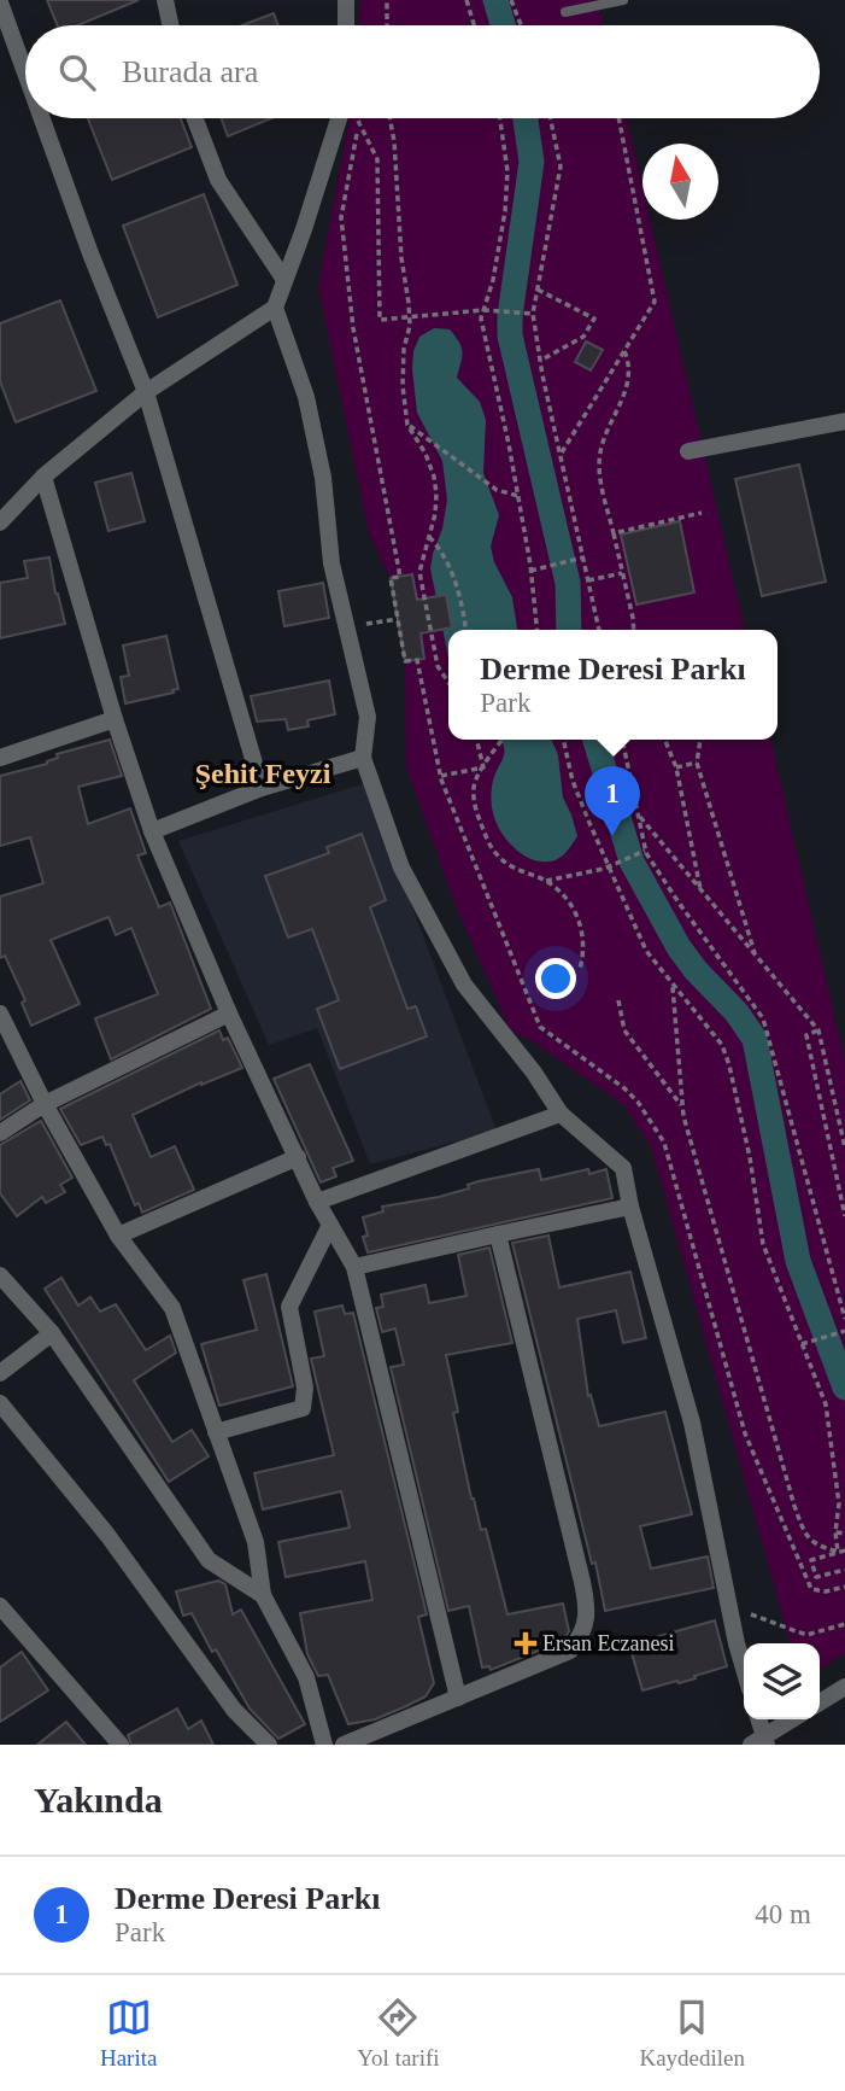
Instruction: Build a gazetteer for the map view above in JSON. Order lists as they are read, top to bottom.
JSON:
{
  "districts": ["Şehit Feyzi"],
  "places": {
    "health": ["Ersan Eczanesi"]
  },
  "north": "top",
  "page": {
    "search": "Burada ara",
    "popup": ["Derme Deresi Parkı", "Park"],
    "pins": "1",
    "heading": "Yakında",
    "list": [
      {
        "mark": "1",
        "name": "Derme Deresi Parkı",
        "note": "Park",
        "value": "40 m"
      }
    ],
    "nav": ["Harita", "Yol tarifi", "Kaydedilen"]
  }
}
